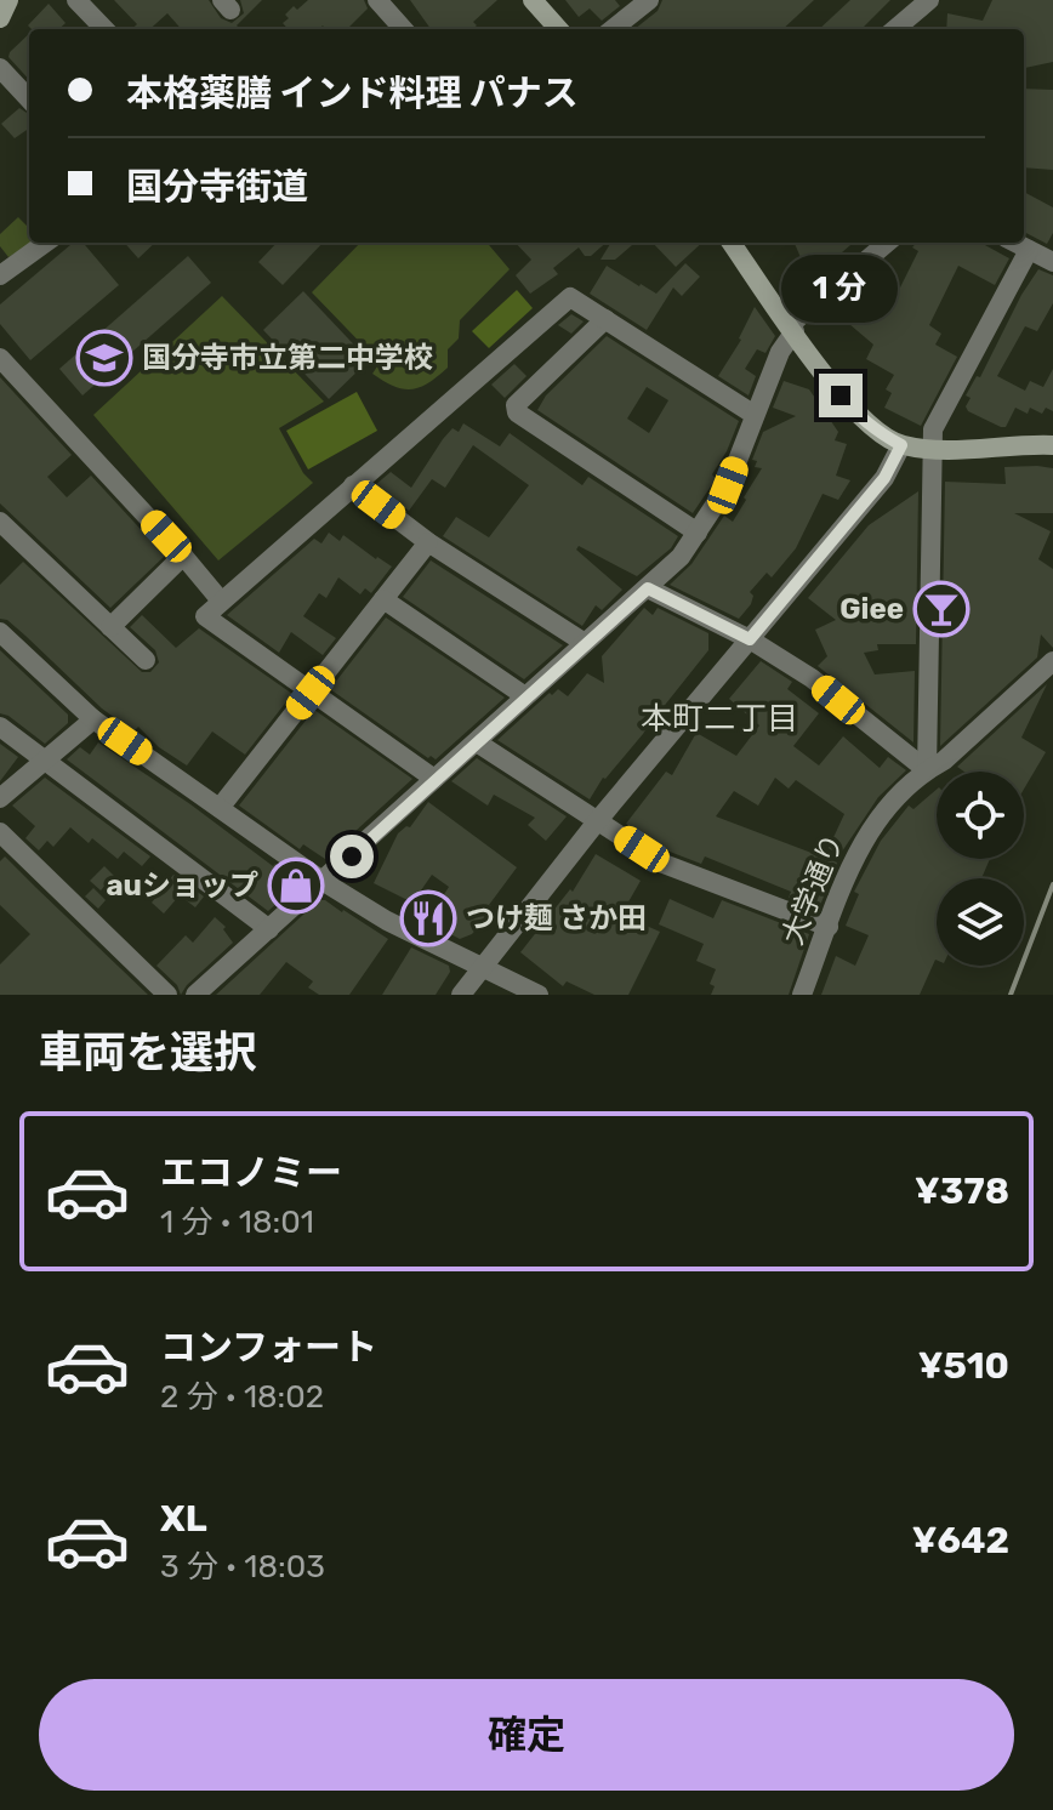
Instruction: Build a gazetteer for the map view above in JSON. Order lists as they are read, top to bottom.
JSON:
{
  "streets": {
    "street": ["大学通り"]
  },
  "districts": ["本町二丁目"],
  "places": {
    "school or university": ["国分寺市立第二中学校"],
    "bar": ["Giee"],
    "shop": ["auショップ"],
    "restaurant": ["つけ麺 さか田"]
  },
  "page": {
    "banner": ["本格薬膳 インド料理 パナス", "国分寺街道"],
    "bubble": "1 分",
    "heading": "車両を選択",
    "list": [
      {
        "name": "エコノミー",
        "note": "1 分 · 18:01",
        "value": "¥378"
      },
      {
        "name": "コンフォート",
        "note": "2 分 · 18:02",
        "value": "¥510"
      },
      {
        "name": "XL",
        "note": "3 分 · 18:03",
        "value": "¥642"
      }
    ],
    "buttons": "確定"
  }
}
